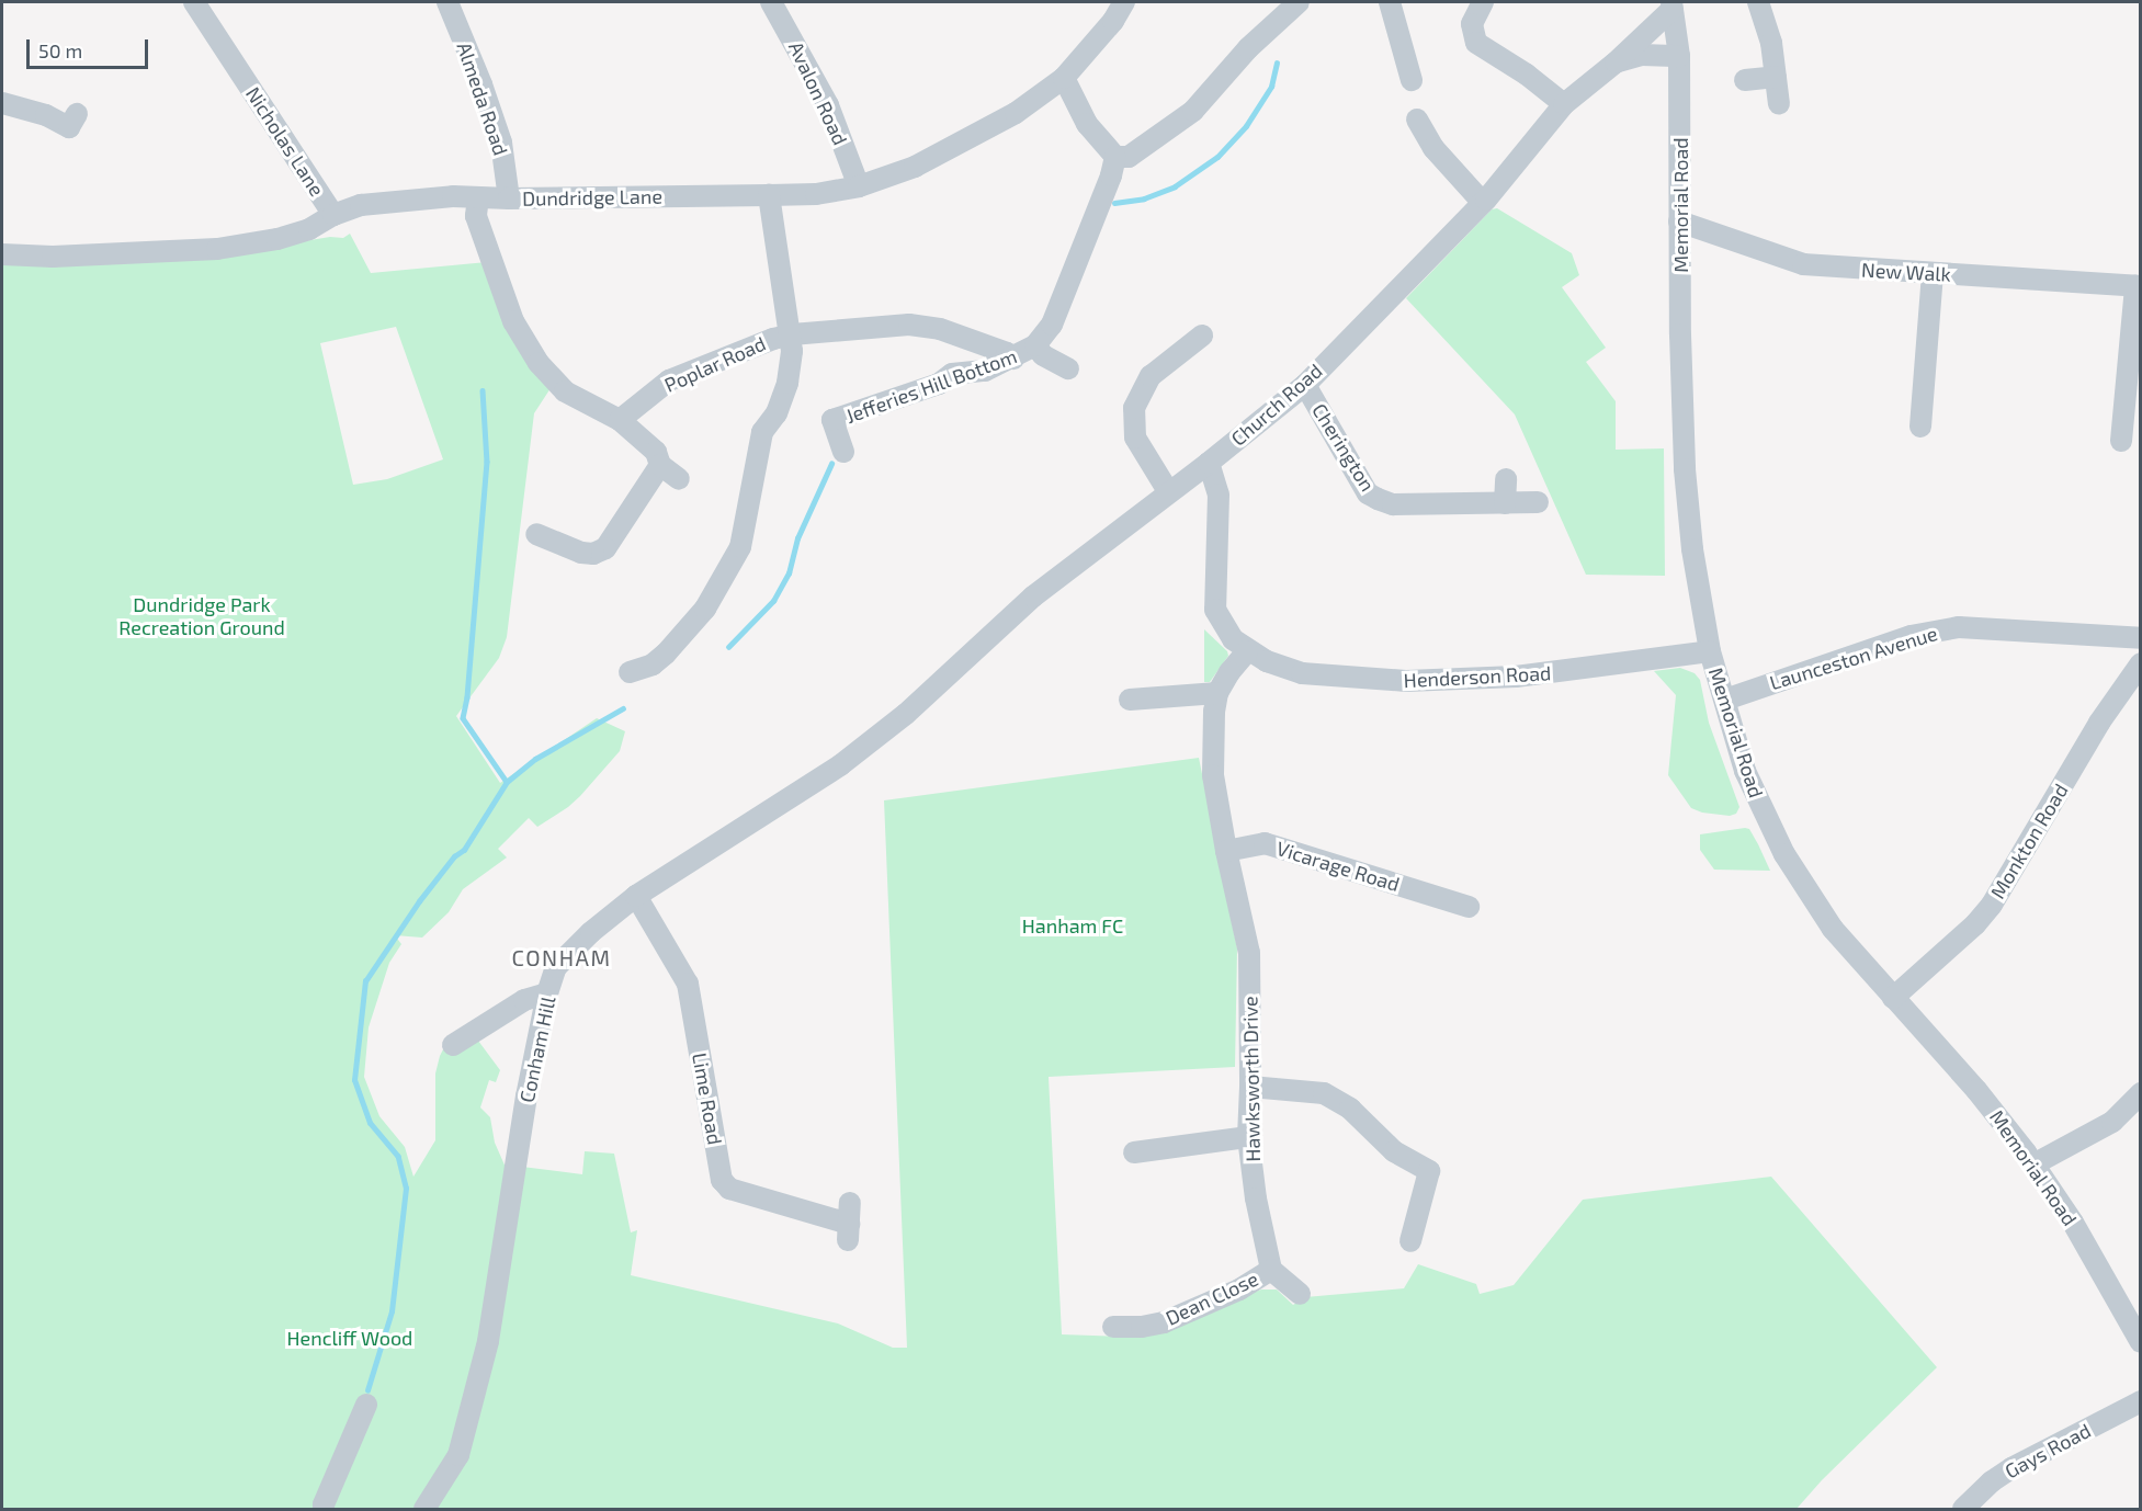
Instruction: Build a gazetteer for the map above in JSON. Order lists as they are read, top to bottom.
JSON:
{
  "streets": {
    "street": [
      "Avalon Road",
      "Almeda Road",
      "Nicholas Lane",
      "Dundridge Lane",
      "Memorial Road",
      "New Walk",
      "Poplar Road",
      "Jefferies Hill Bottom",
      "Church Road",
      "Cherington",
      "Launceston Avenue",
      "Henderson Road",
      "Monkton Road",
      "Vicarage Road",
      "Conham Hill",
      "Hawksworth Drive",
      "Lime Road",
      "Dean Close",
      "Gays Road"
    ]
  },
  "crossings": [
    ["Avalon Road", "Dundridge Lane"],
    ["Almeda Road", "Dundridge Lane"],
    ["Nicholas Lane", "Dundridge Lane"],
    ["Memorial Road", "New Walk"],
    ["Memorial Road", "Church Road"],
    ["Memorial Road", "Launceston Avenue"],
    ["Memorial Road", "Henderson Road"],
    ["Memorial Road", "Monkton Road"],
    ["Poplar Road", "Jefferies Hill Bottom"],
    ["Church Road", "Cherington"],
    ["Church Road", "Conham Hill"],
    ["Vicarage Road", "Hawksworth Drive"],
    ["Conham Hill", "Lime Road"],
    ["Hawksworth Drive", "Dean Close"]
  ],
  "districts": ["CONHAM"],
  "parks": ["Dundridge Park Recreation Ground", "Hanham FC", "Hencliff Wood"],
  "scale_bar": "50 m"
}
